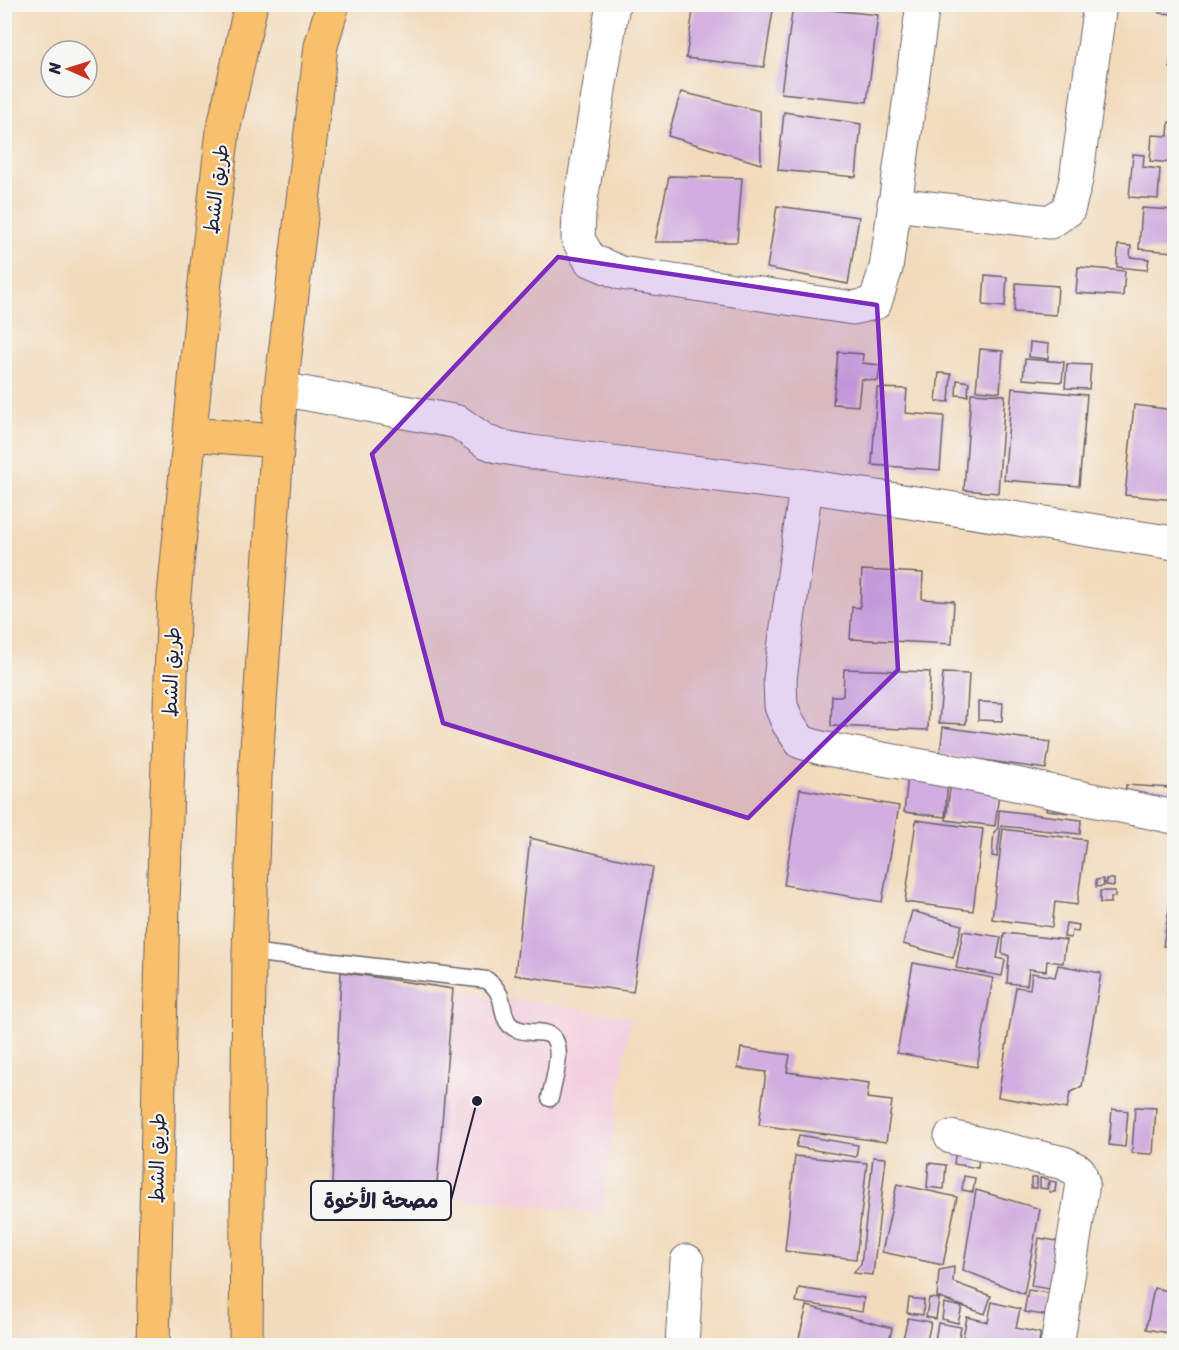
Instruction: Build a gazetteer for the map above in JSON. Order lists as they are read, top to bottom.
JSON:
{
  "streets": {
    "highway": ["طريق الشط"]
  },
  "places": ["مصحة الأخوة"],
  "north": "left"
}
